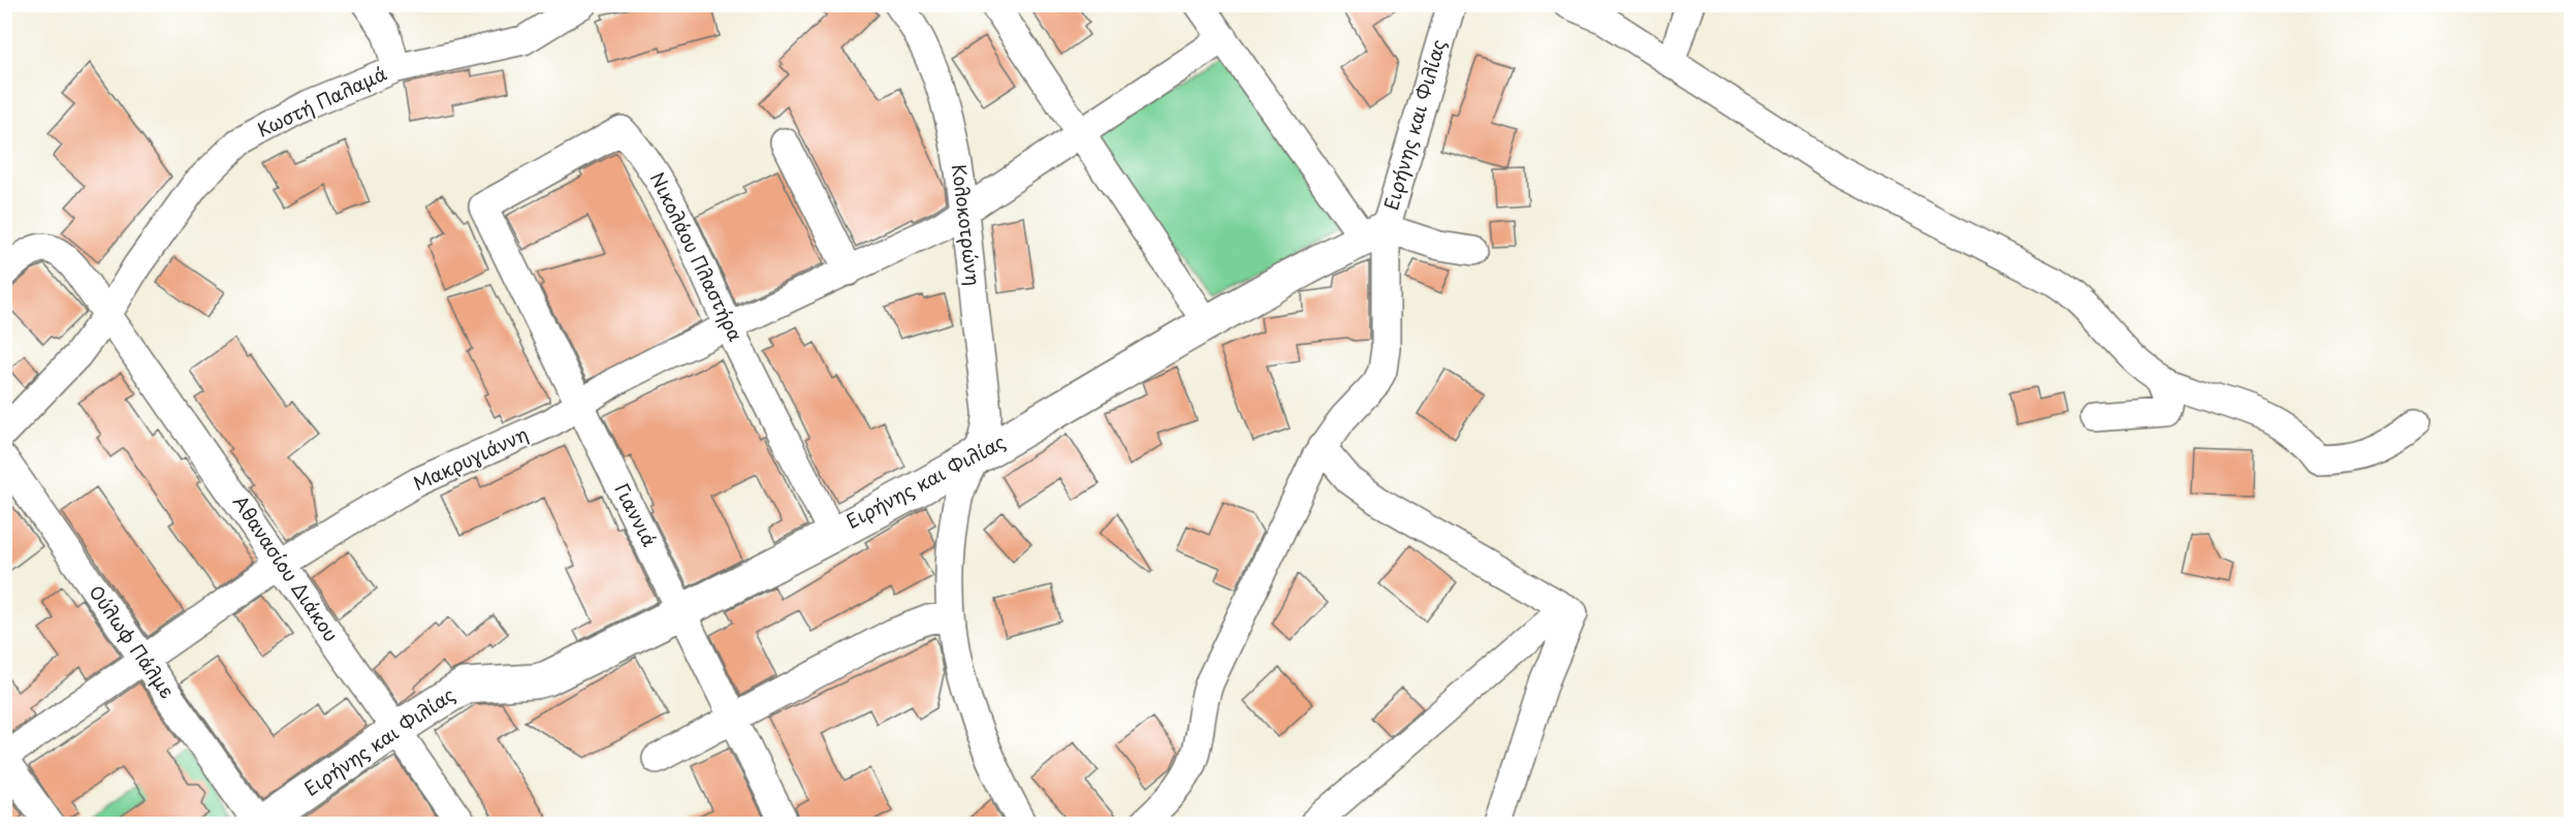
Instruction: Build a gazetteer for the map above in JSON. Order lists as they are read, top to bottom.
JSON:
{
  "streets": {
    "street": [
      "Κωστή Παλαμά",
      "Ειρήνης και Φιλίας",
      "Κολοκοτρώνη",
      "Νικολάου Πλαστήρα",
      "Μακρυγιάννη",
      "Γιαννιά",
      "Αθανασίου Διάκου",
      "Ούλωφ Πάλμε"
    ]
  },
  "crossings": [
    ["Κωστή Παλαμά", "Αθανασίου Διάκου"],
    ["Ειρήνης και Φιλίας", "Κολοκοτρώνη"],
    ["Ειρήνης και Φιλίας", "Νικολάου Πλαστήρα"],
    ["Ειρήνης και Φιλίας", "Γιαννιά"],
    ["Ειρήνης και Φιλίας", "Αθανασίου Διάκου"],
    ["Ειρήνης και Φιλίας", "Ούλωφ Πάλμε"],
    ["Κολοκοτρώνη", "Μακρυγιάννη"],
    ["Νικολάου Πλαστήρα", "Μακρυγιάννη"],
    ["Νικολάου Πλαστήρα", "Γιαννιά"],
    ["Μακρυγιάννη", "Γιαννιά"],
    ["Μακρυγιάννη", "Αθανασίου Διάκου"],
    ["Μακρυγιάννη", "Ούλωφ Πάλμε"]
  ]
}
